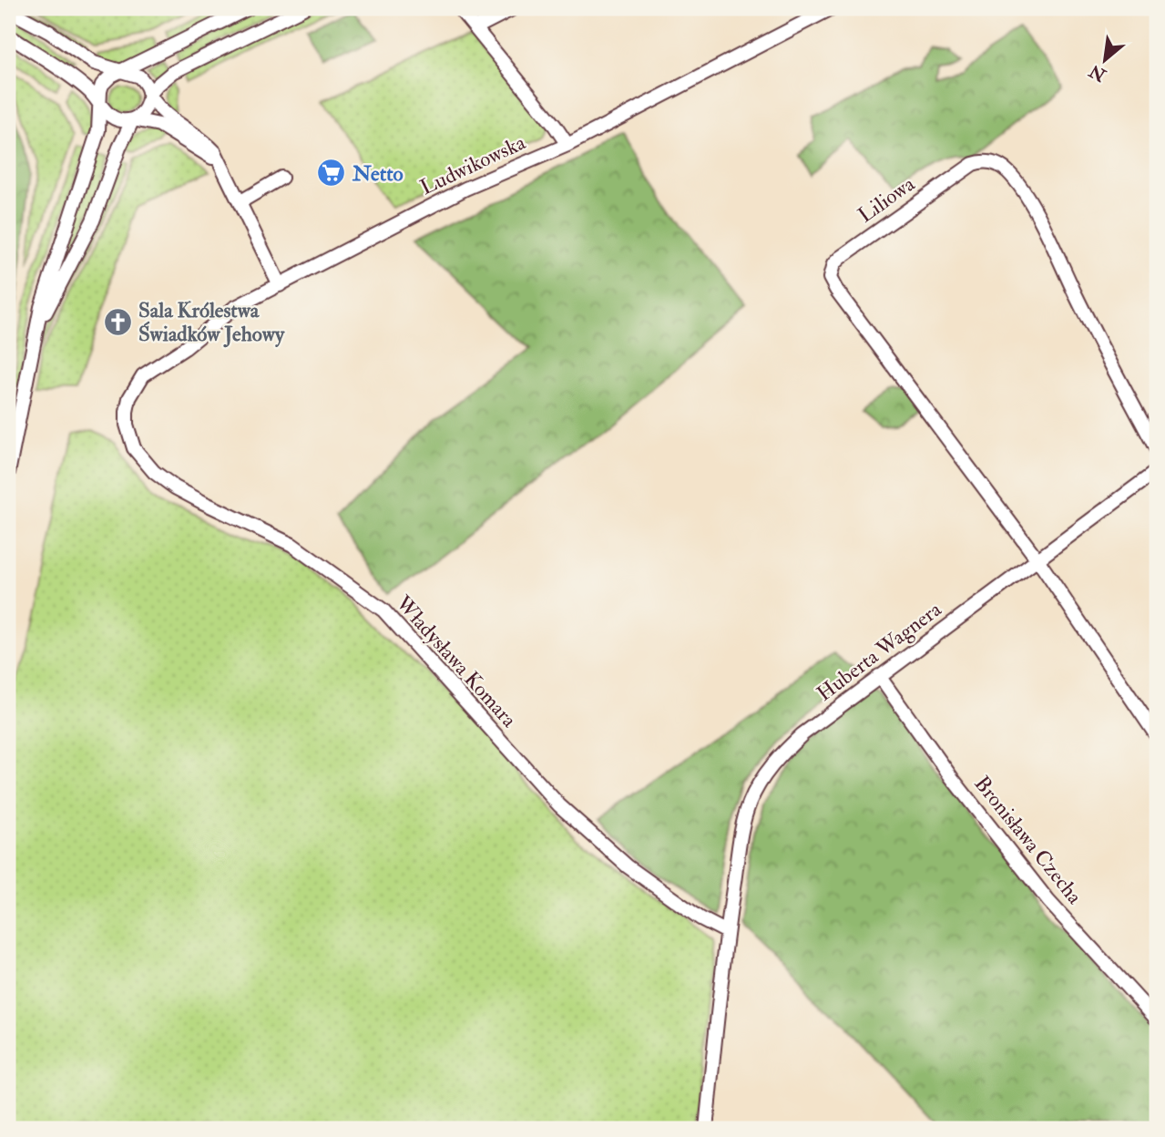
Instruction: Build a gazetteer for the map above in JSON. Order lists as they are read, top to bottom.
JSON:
{
  "streets": {
    "street": [
      "Ludwikowska",
      "Liliowa",
      "Huberta Wagnera",
      "Władysława Komara",
      "Bronisława Czecha"
    ]
  },
  "crossings": [
    ["Ludwikowska", "Władysława Komara"],
    ["Liliowa", "Huberta Wagnera"],
    ["Huberta Wagnera", "Władysława Komara"],
    ["Huberta Wagnera", "Bronisława Czecha"]
  ],
  "places": {
    "supermarket": ["Netto"],
    "church": ["Sala Królestwa Świadków Jehowy"]
  },
  "north": "bottom left"
}
